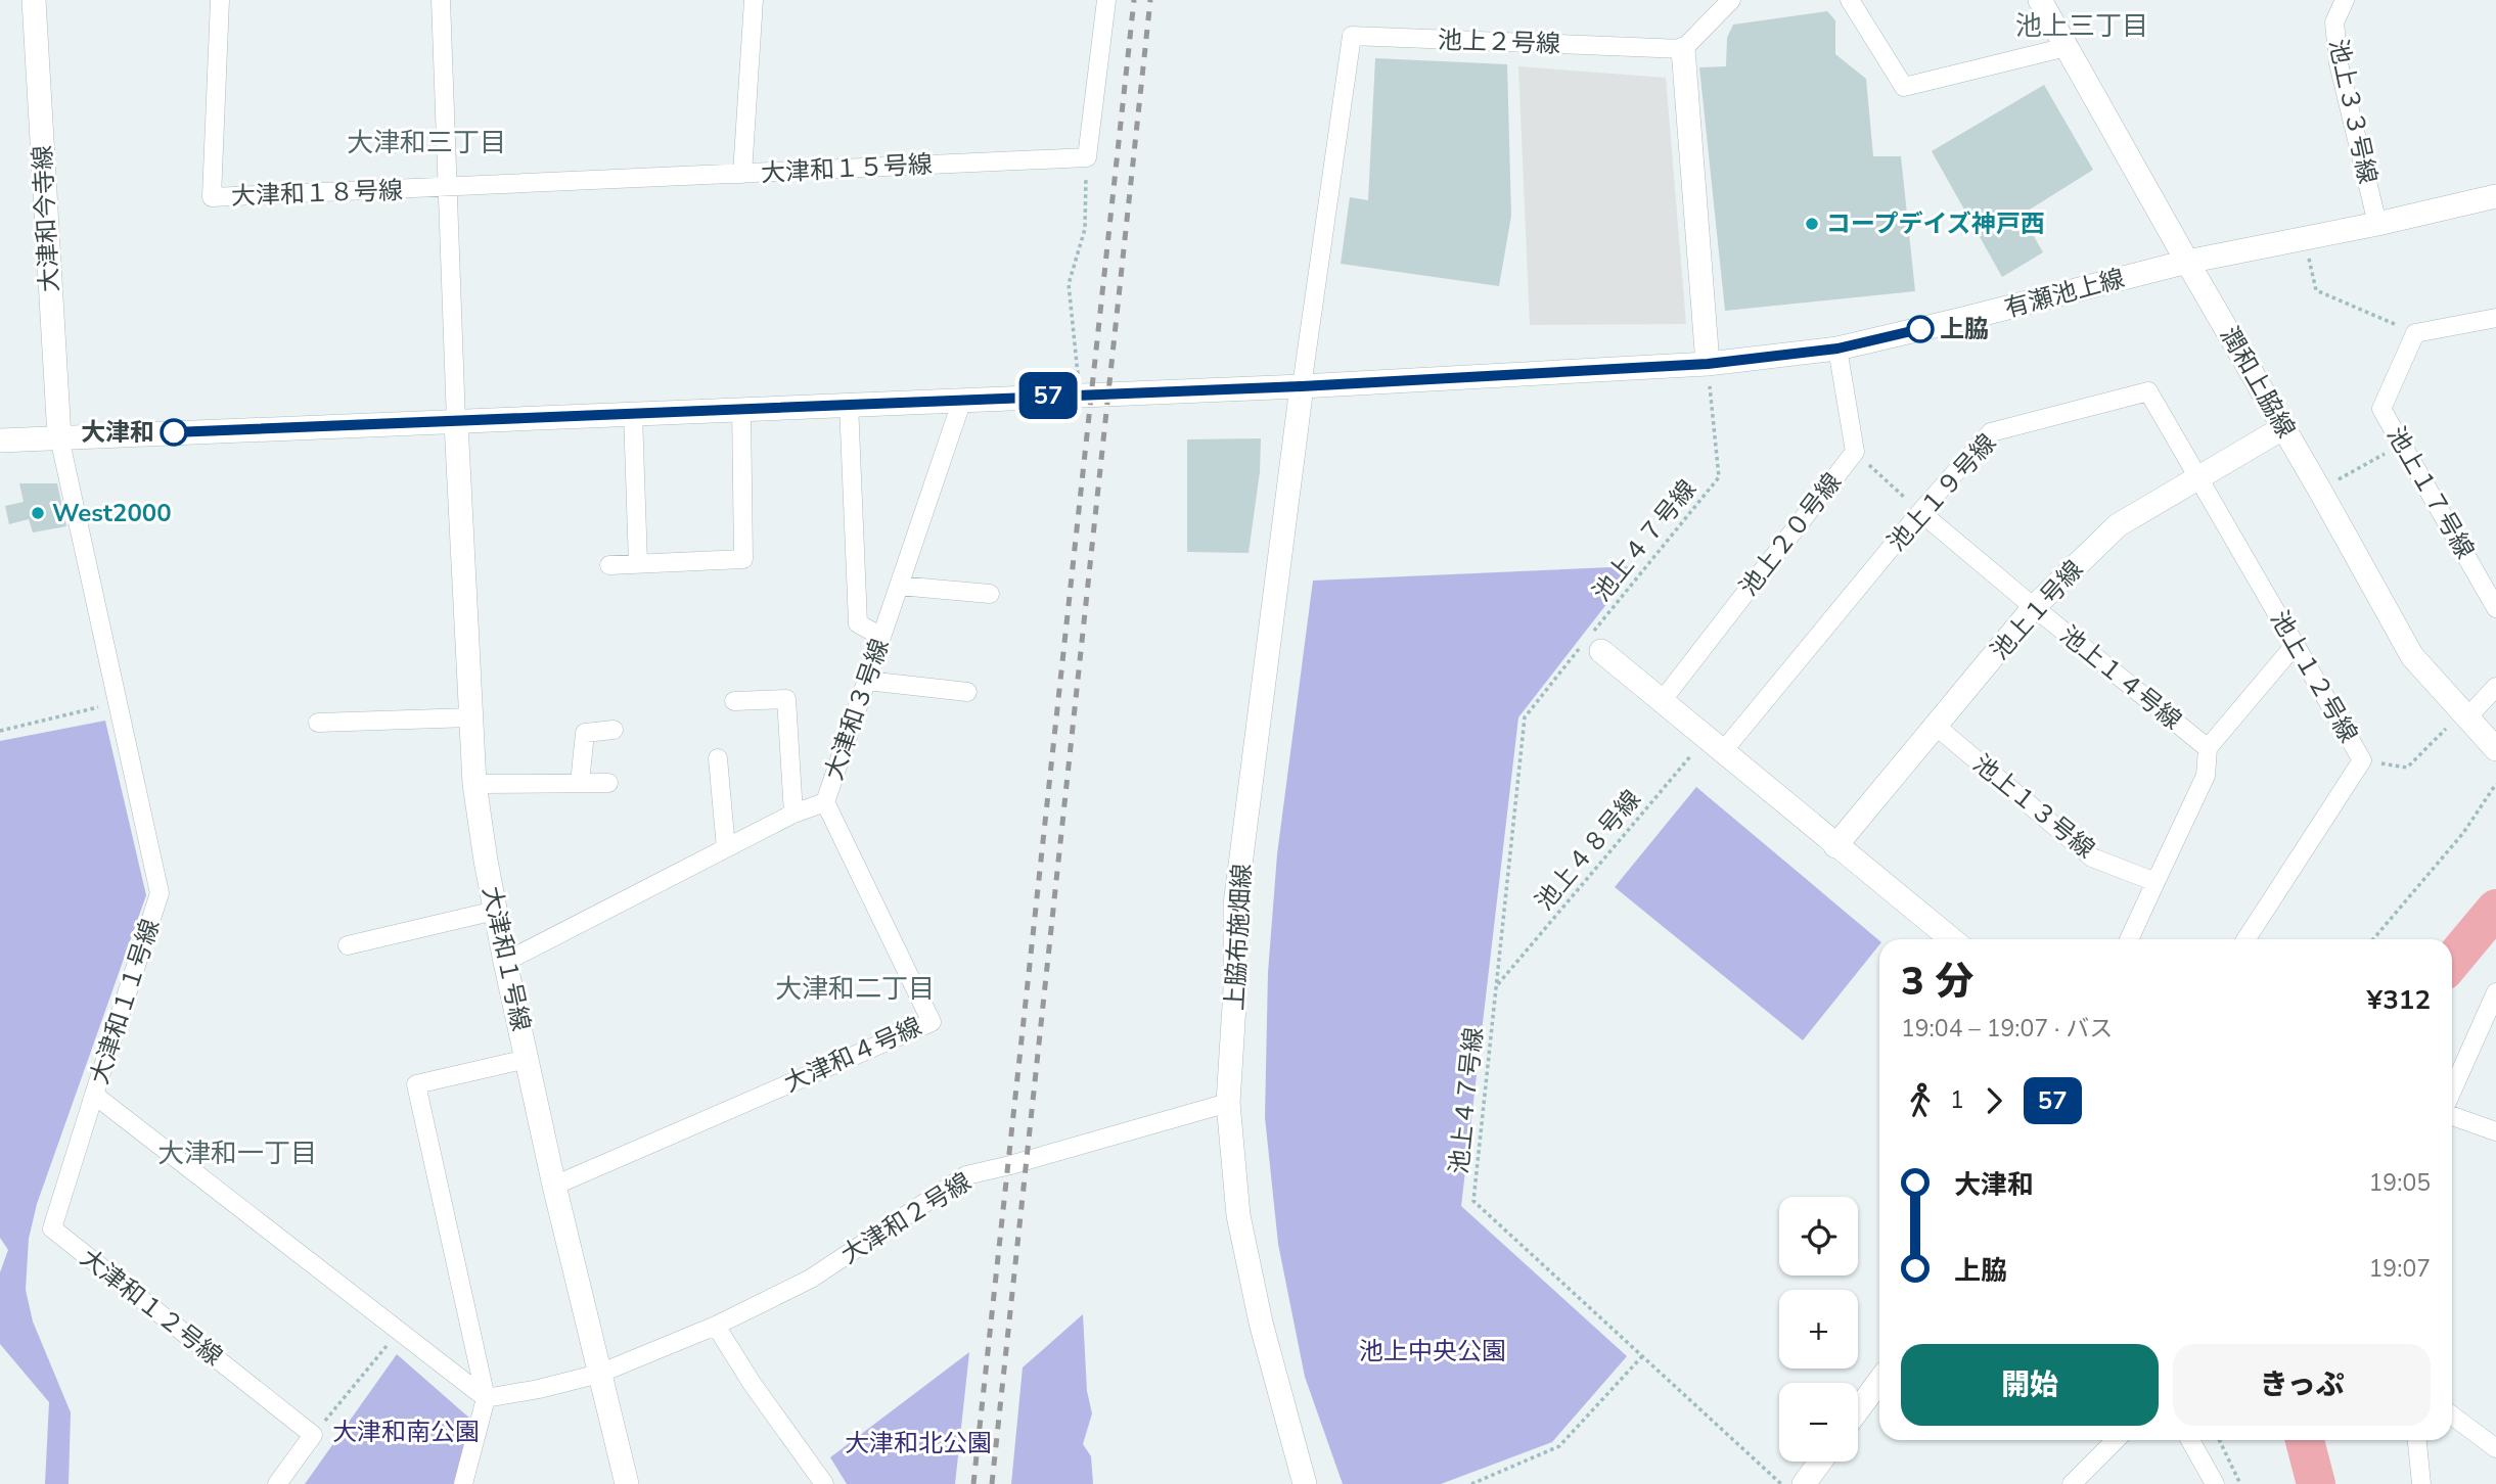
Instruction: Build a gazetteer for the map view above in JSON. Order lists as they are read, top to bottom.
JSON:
{
  "streets": {
    "street": [
      "池上２号線",
      "池上３３号線",
      "大津和１５号線",
      "大津和１８号線",
      "大津和今寺線",
      "有瀬池上線",
      "潤和上脇線",
      "池上１９号線",
      "池上１７号線",
      "池上２０号線",
      "池上１号線",
      "池上１２号線",
      "池上１４号線",
      "大津和３号線",
      "池上１３号線",
      "上脇布施畑線",
      "大津和１号線",
      "大津和１１号線",
      "大津和４号線",
      "大津和２号線",
      "大津和１２号線"
    ],
    "path": ["池上４７号線", "池上４８号線"]
  },
  "crossings": [
    ["池上２号線", "有瀬池上線"],
    ["池上２号線", "上脇布施畑線"],
    ["池上３３号線", "有瀬池上線"],
    ["大津和１５号線", "大津和１８号線"],
    ["大津和今寺線", "有瀬池上線"],
    ["大津和今寺線", "大津和１１号線"],
    ["有瀬池上線", "潤和上脇線"],
    ["有瀬池上線", "池上２０号線"],
    ["有瀬池上線", "池上４７号線"],
    ["有瀬池上線", "大津和３号線"],
    ["有瀬池上線", "上脇布施畑線"],
    ["有瀬池上線", "大津和１号線"],
    ["有瀬池上線", "大津和１１号線"],
    ["潤和上脇線", "池上１号線"],
    ["池上１９号線", "池上１号線"],
    ["池上１９号線", "池上１２号線"],
    ["池上１９号線", "池上１４号線"],
    ["池上１９号線", "池上４８号線"],
    ["池上４７号線", "池上４８号線"],
    ["池上１号線", "池上１２号線"],
    ["池上１号線", "池上１４号線"],
    ["池上１号線", "池上１３号線"],
    ["大津和３号線", "大津和１号線"],
    ["大津和３号線", "大津和４号線"],
    ["上脇布施畑線", "大津和２号線"],
    ["大津和１号線", "大津和４号線"],
    ["大津和１号線", "大津和２号線"],
    ["大津和１１号線", "大津和１２号線"]
  ],
  "districts": [
    "池上三丁目",
    "大津和三丁目",
    "大津和二丁目",
    "大津和一丁目"
  ],
  "parks": ["池上中央公園", "大津和南公園", "大津和北公園"],
  "places": [
    "コープデイズ神戸西",
    "上脇",
    "大津和",
    "West2000"
  ],
  "lines": ["bus line 57"],
  "page": {
    "on_map": "57",
    "heading": ["3 分", "19:04 – 19:07 · バス", "¥312"],
    "legs": ["1", "57"],
    "list": [
      {
        "name": "大津和",
        "value": "19:05"
      },
      {
        "name": "上脇",
        "value": "19:07"
      }
    ],
    "map_buttons": ["+", "−"],
    "buttons": ["開始", "きっぷ"]
  }
}
